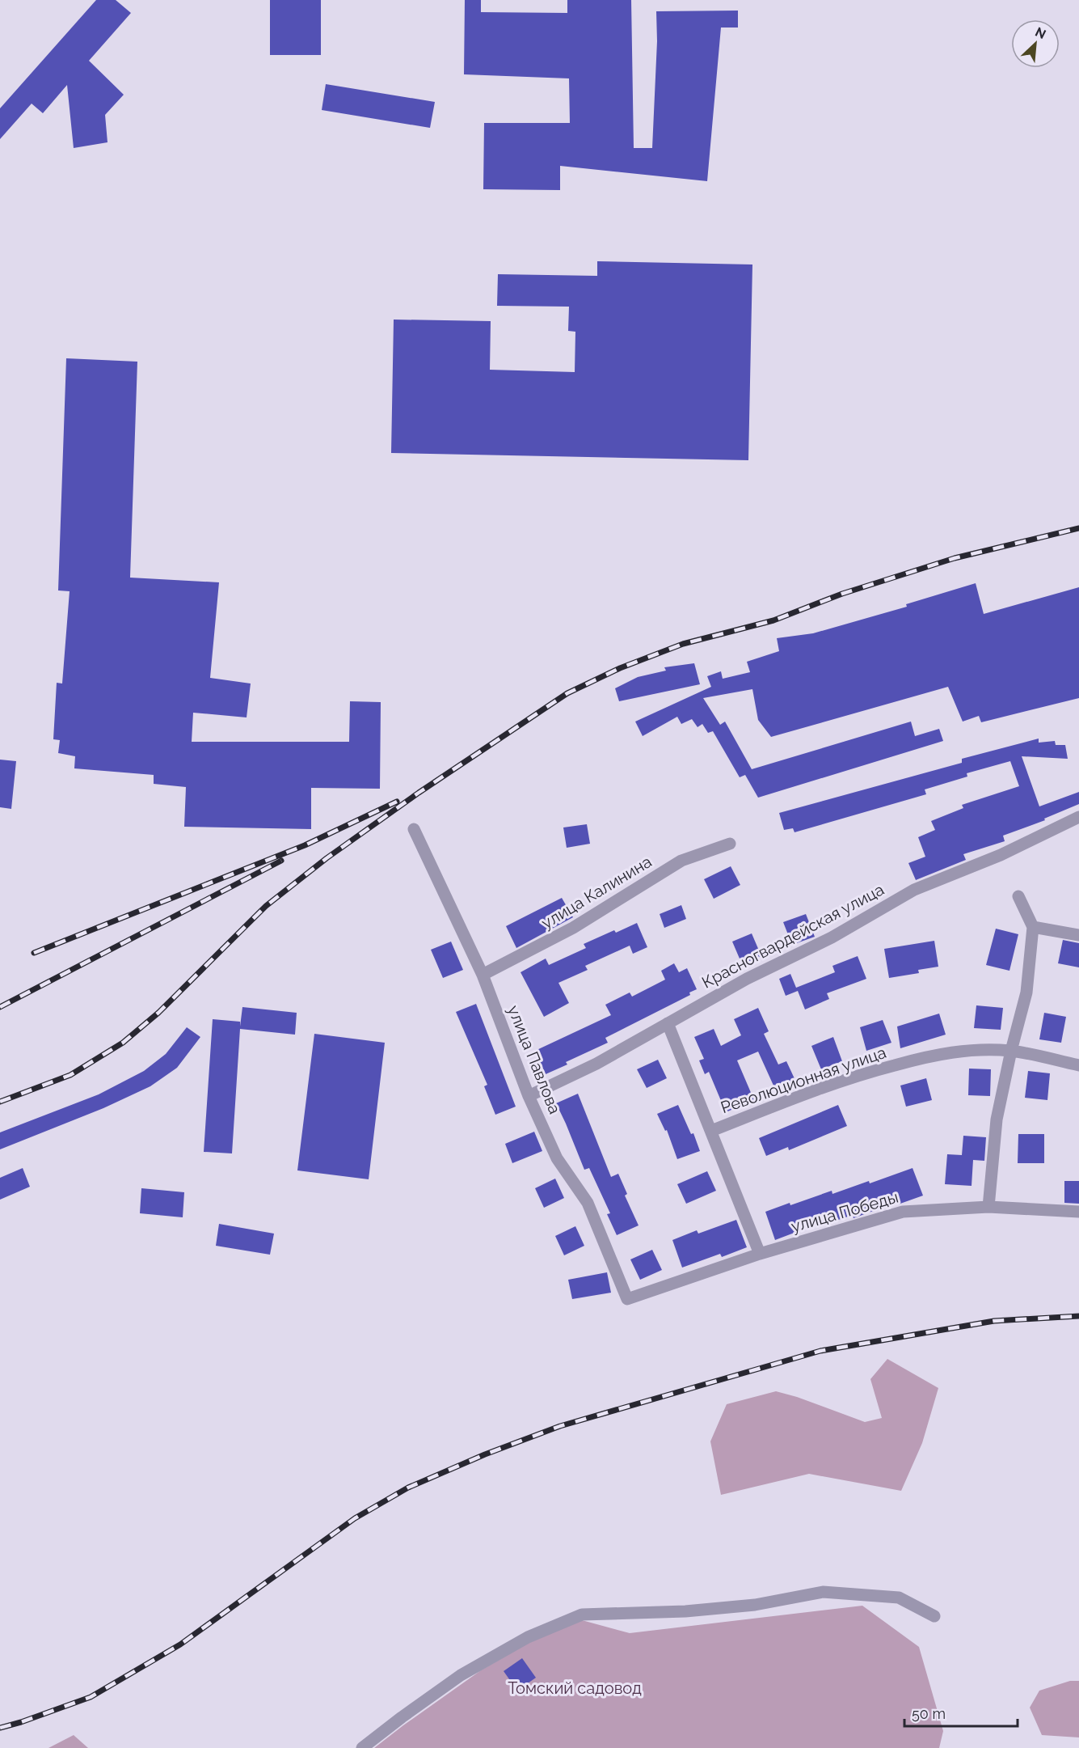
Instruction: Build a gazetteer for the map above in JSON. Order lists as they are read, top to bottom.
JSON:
{
  "streets": {
    "street": [
      "улица Калинина",
      "Красногвардейская улица",
      "улица Павлова",
      "Революционная улица",
      "улица Победы"
    ]
  },
  "crossings": [
    ["улица Калинина", "улица Павлова"],
    ["Красногвардейская улица", "улица Павлова"],
    ["улица Павлова", "улица Победы"]
  ],
  "parks": ["Томский садовод"],
  "scale_bar": "50 m",
  "north": "top right"
}
